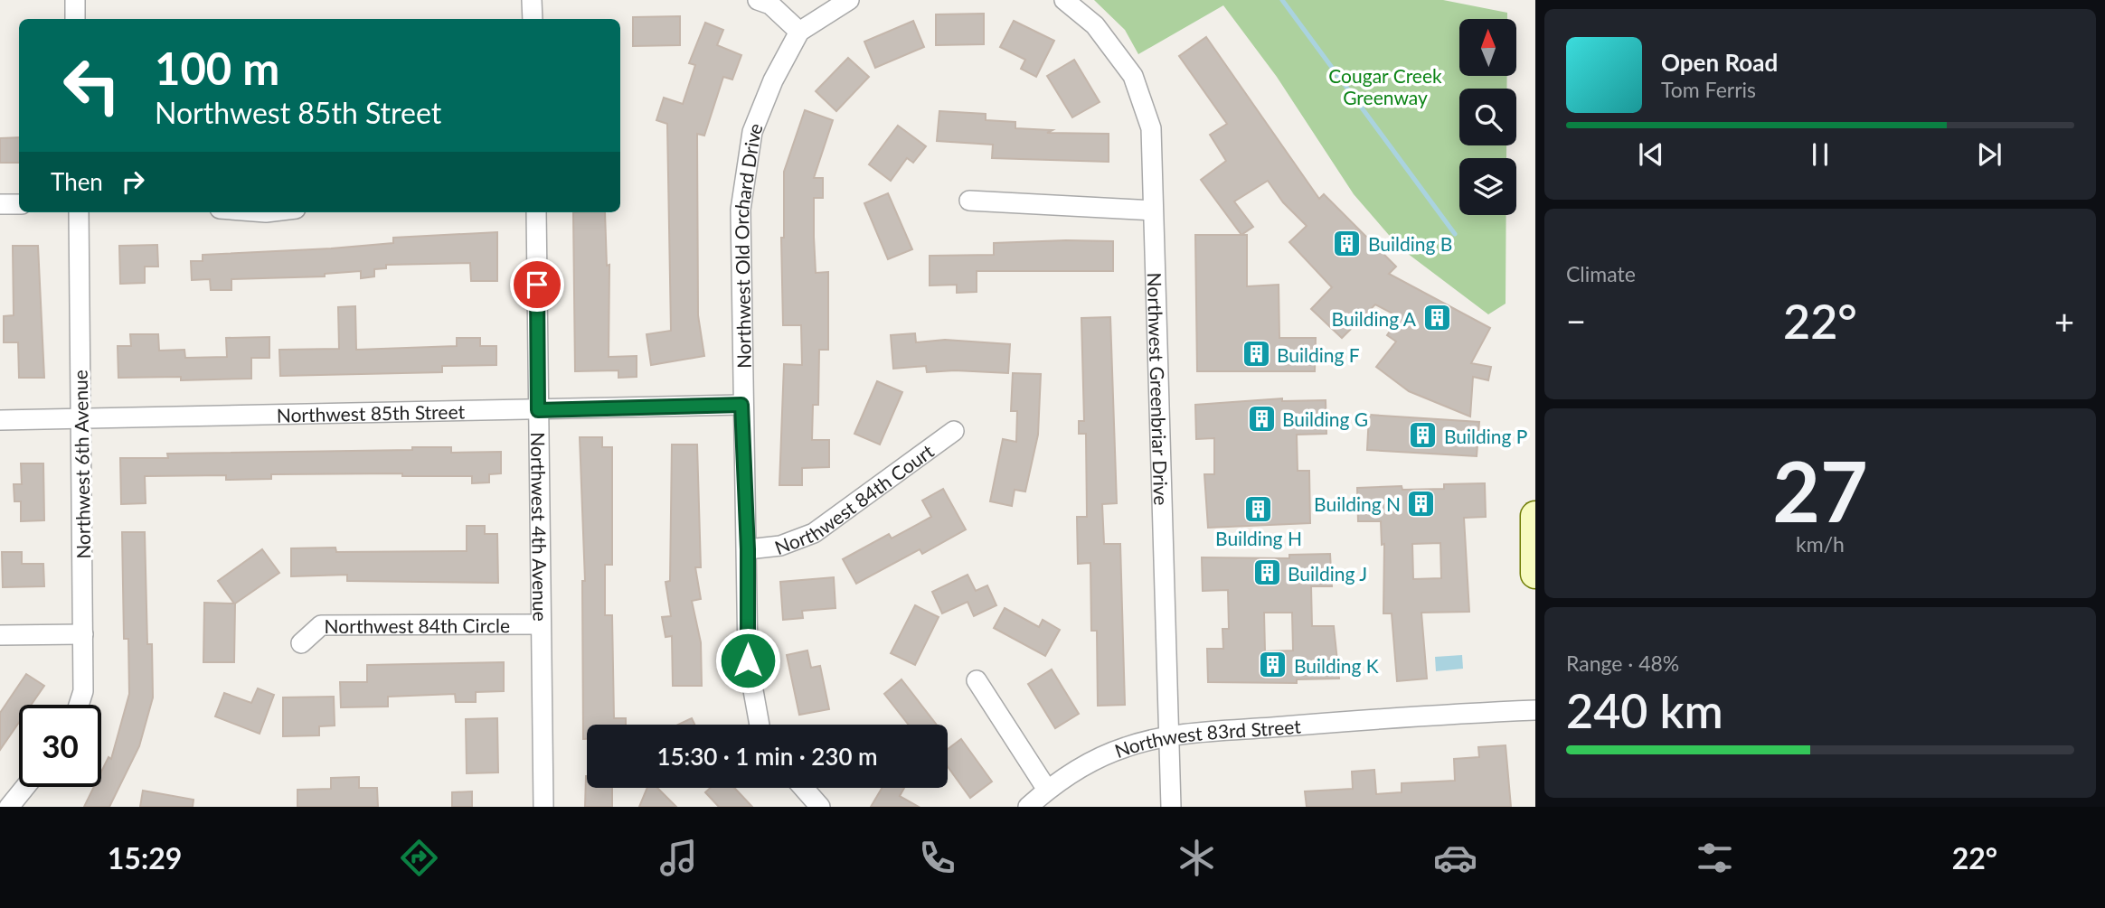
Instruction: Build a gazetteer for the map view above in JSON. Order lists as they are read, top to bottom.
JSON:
{
  "streets": {
    "street": [
      "Northwest Old Orchard Drive",
      "Northwest Greenbriar Drive",
      "Northwest 85th Street",
      "Northwest 6th Avenue",
      "Northwest 84th Court",
      "Northwest 4th Avenue",
      "Northwest 84th Circle",
      "Northwest 83rd Street"
    ]
  },
  "crossings": [
    ["Northwest Old Orchard Drive", "Northwest 85th Street"],
    ["Northwest Old Orchard Drive", "Northwest 84th Court"],
    ["Northwest Greenbriar Drive", "Northwest 83rd Street"],
    ["Northwest 85th Street", "Northwest 6th Avenue"],
    ["Northwest 85th Street", "Northwest 4th Avenue"],
    ["Northwest 4th Avenue", "Northwest 84th Circle"]
  ],
  "parks": ["Cougar Creek Greenway"],
  "places": {
    "building": [
      "Building B",
      "Building A",
      "Building F",
      "Building G",
      "Building P",
      "Building N",
      "Building H",
      "Building J",
      "Building K"
    ]
  },
  "north": "top",
  "page": {
    "turn": ["100 m", "Northwest 85th Street"],
    "song": ["Open Road", "Tom Ferris"],
    "then": "Then",
    "tile": [
      "Climate",
      ["27", "km/h"],
      ["Range · 48%", "240 km"]
    ],
    "heat": ["−", "22°", "+"],
    "limit": "30",
    "trip": "15:30 · 1 min · 230 m",
    "tabs": ["15:29", "22°"]
  }
}
